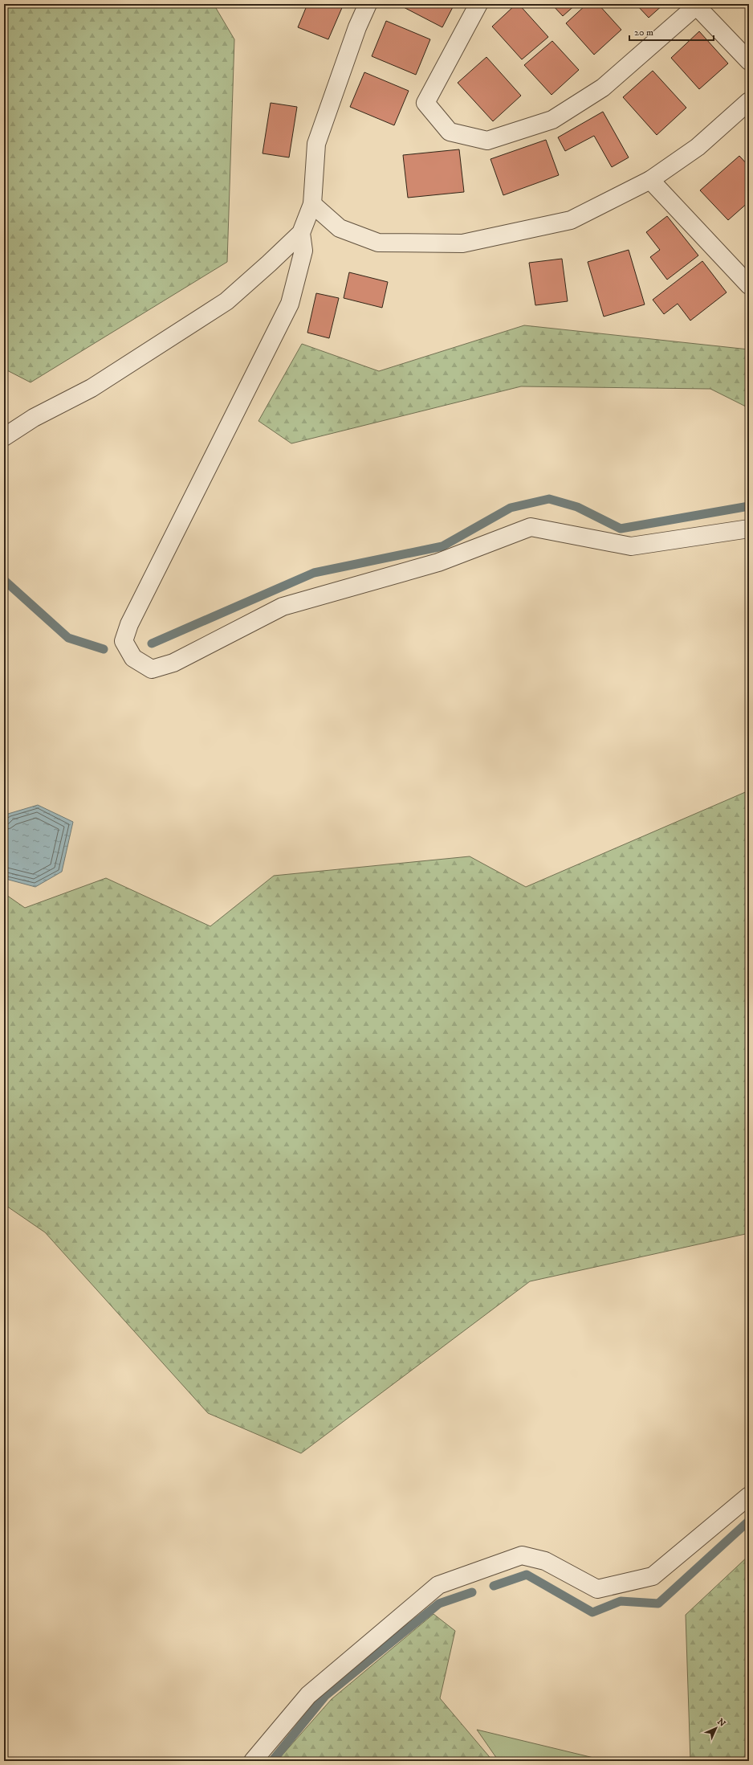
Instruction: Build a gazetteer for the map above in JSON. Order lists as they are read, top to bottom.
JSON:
{
  "scale_bar": "20 m",
  "north": "top right"
}
